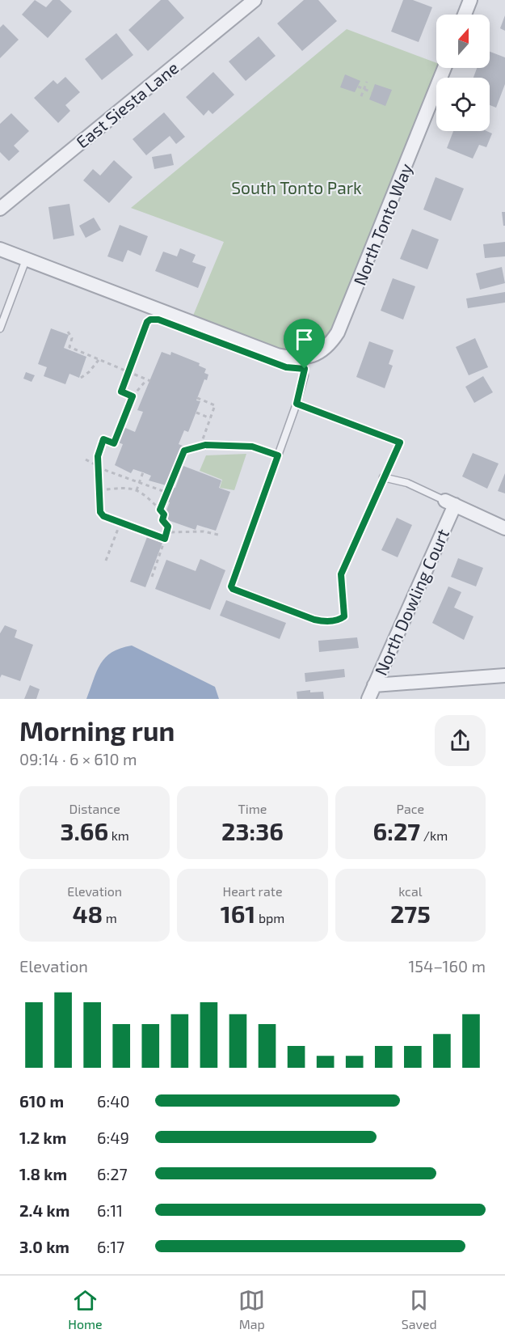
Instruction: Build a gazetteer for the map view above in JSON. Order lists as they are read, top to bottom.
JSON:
{
  "streets": {
    "street": ["East Siesta Lane", "North Tonto Way", "North Dowling Court"]
  },
  "parks": ["South Tonto Park"],
  "north": "top",
  "page": {
    "heading": ["Morning run", "09:14 · 6 × 610 m"],
    "stats": [
      ["Distance", "3.66 km"],
      ["Time", "23:36"],
      ["Pace", "6:27 /km"],
      ["Elevation", "48 m"],
      ["Heart rate", "161 bpm"],
      ["kcal", "275"]
    ],
    "chart": ["Elevation", "154–160 m"],
    "list": [
      {
        "name": "610 m",
        "note": "6:40"
      },
      {
        "name": "1.2 km",
        "note": "6:49"
      },
      {
        "name": "1.8 km",
        "note": "6:27"
      },
      {
        "name": "2.4 km",
        "note": "6:11"
      },
      {
        "name": "3.0 km",
        "note": "6:17"
      }
    ],
    "tabs": ["Home", "Map", "Saved"]
  }
}
